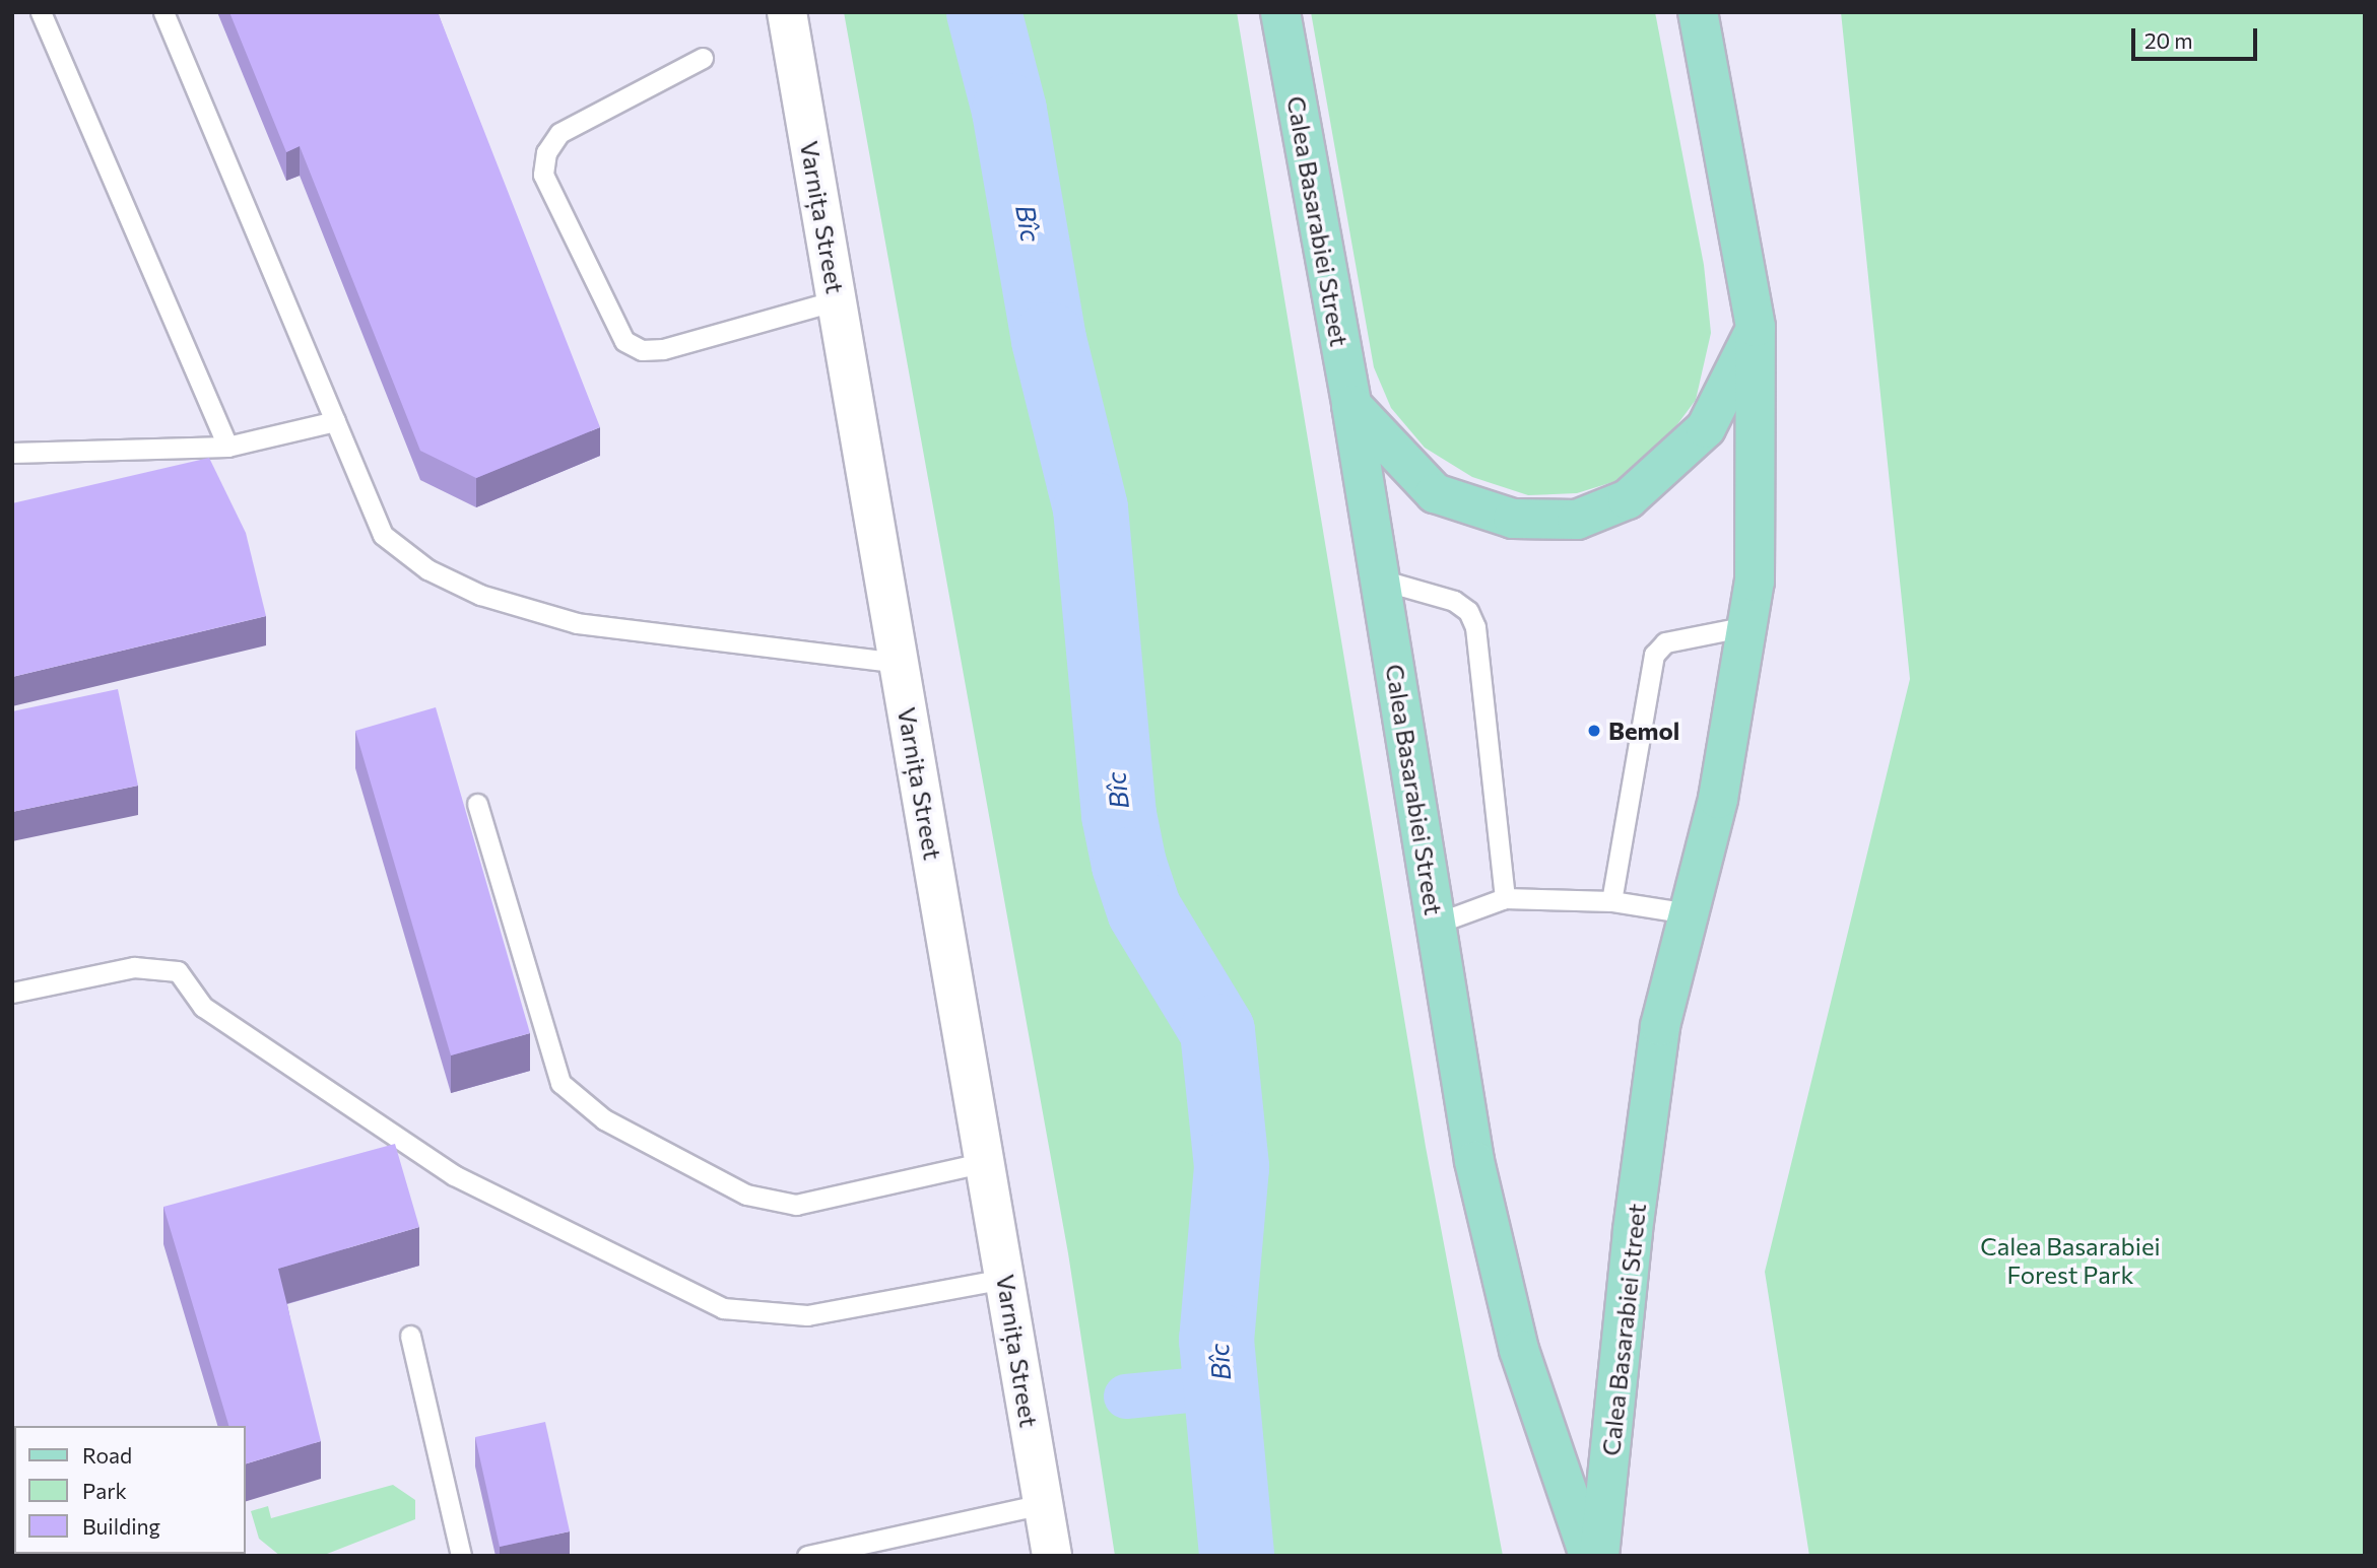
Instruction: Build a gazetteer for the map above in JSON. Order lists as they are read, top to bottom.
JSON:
{
  "streets": {
    "main road": ["Calea Basarabiei Street"],
    "street": ["Varnița Street"]
  },
  "water": ["Bîc"],
  "parks": ["Calea Basarabiei Forest Park"],
  "places": ["Bemol"],
  "legend": ["Road", "Park", "Building"],
  "scale_bar": "20 m"
}
